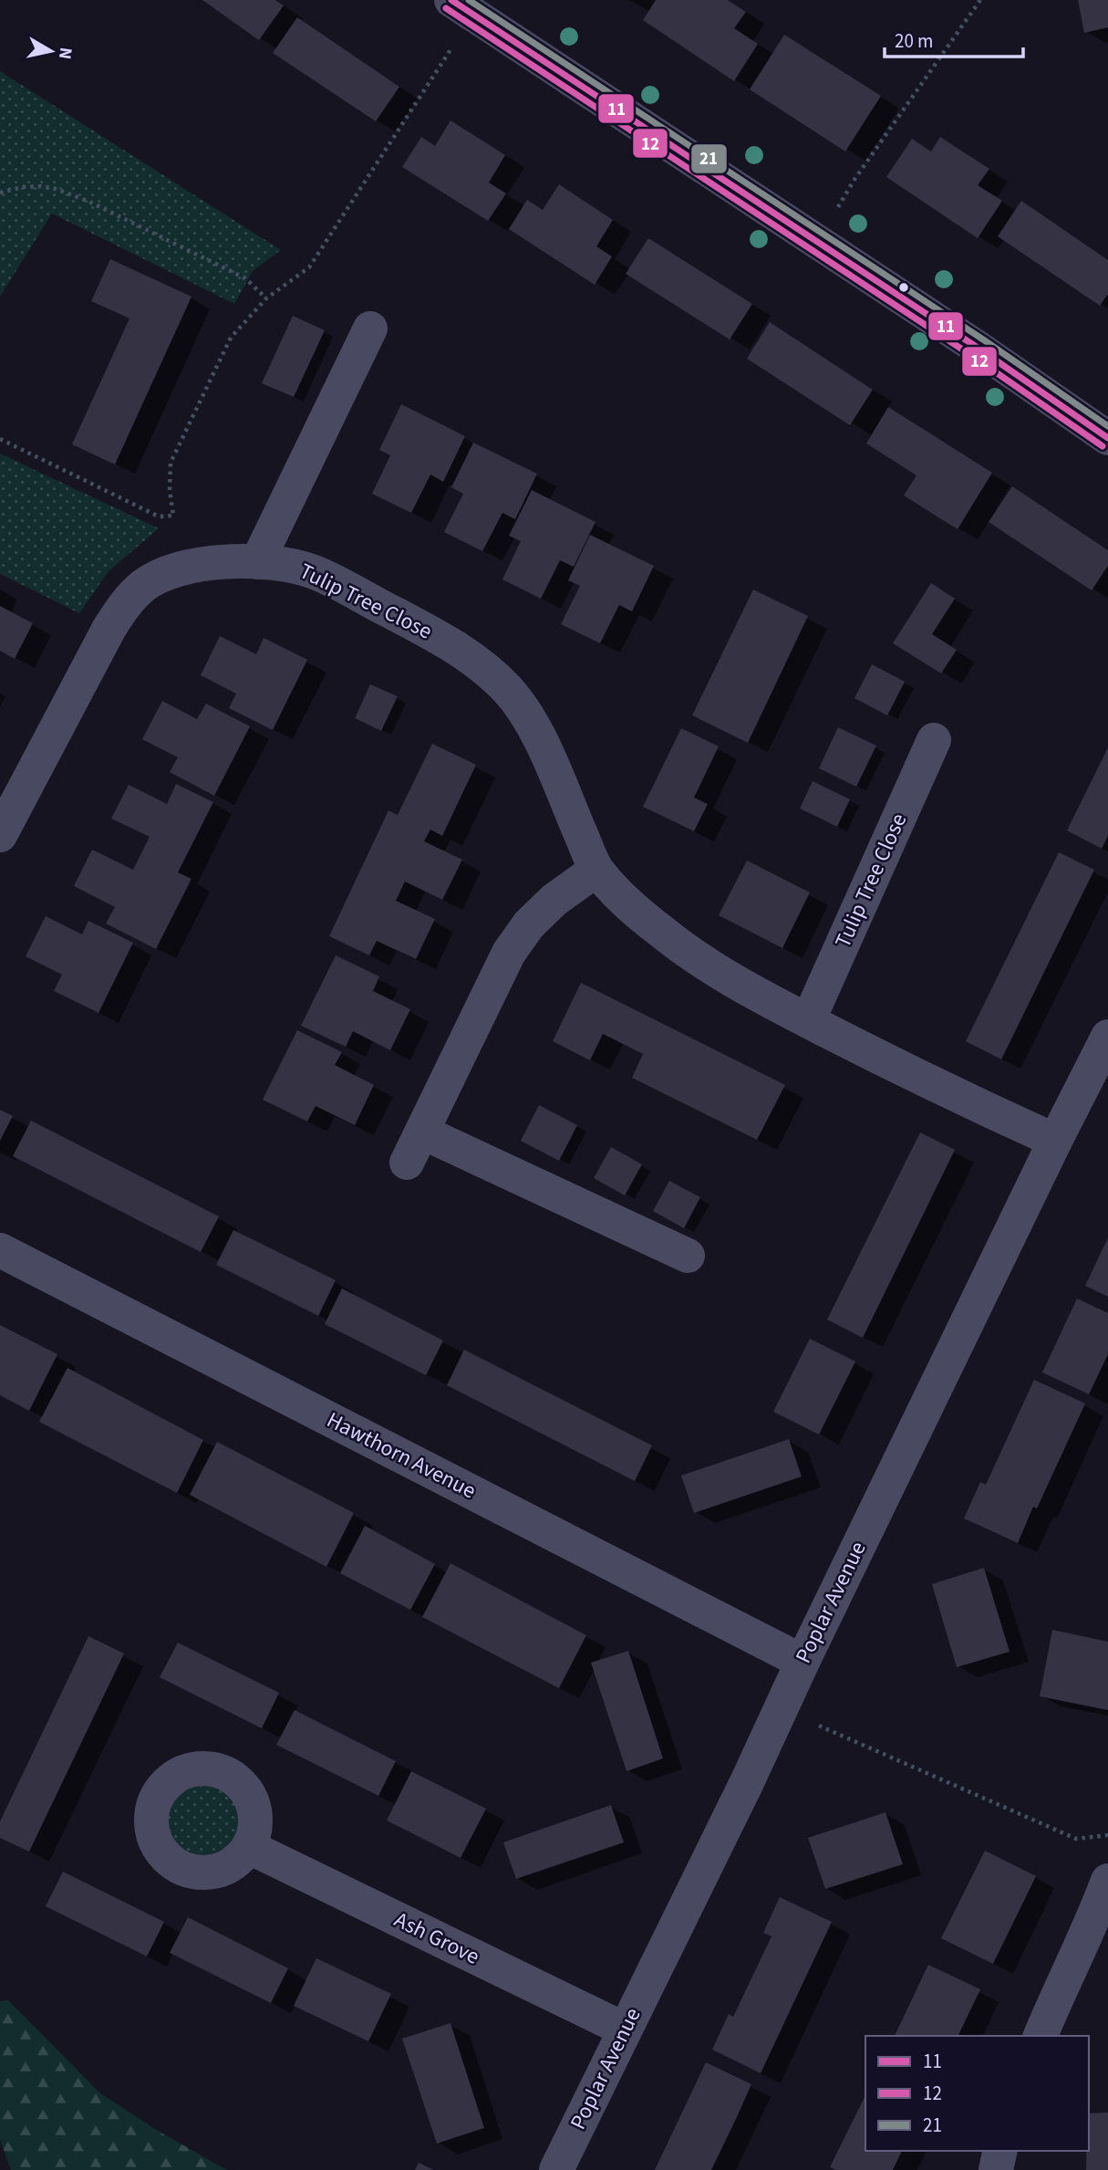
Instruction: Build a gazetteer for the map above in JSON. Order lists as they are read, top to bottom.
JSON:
{
  "streets": {
    "street": [
      "Tulip Tree Close",
      "Hawthorn Avenue",
      "Poplar Avenue",
      "Ash Grove"
    ]
  },
  "crossings": [
    ["Tulip Tree Close", "Poplar Avenue"],
    ["Hawthorn Avenue", "Poplar Avenue"],
    ["Poplar Avenue", "Ash Grove"]
  ],
  "lines": ["transit line 11", "transit line 21", "transit line 12"],
  "legend": ["11", "12", "21"],
  "scale_bar": "20 m",
  "north": "right"
}
